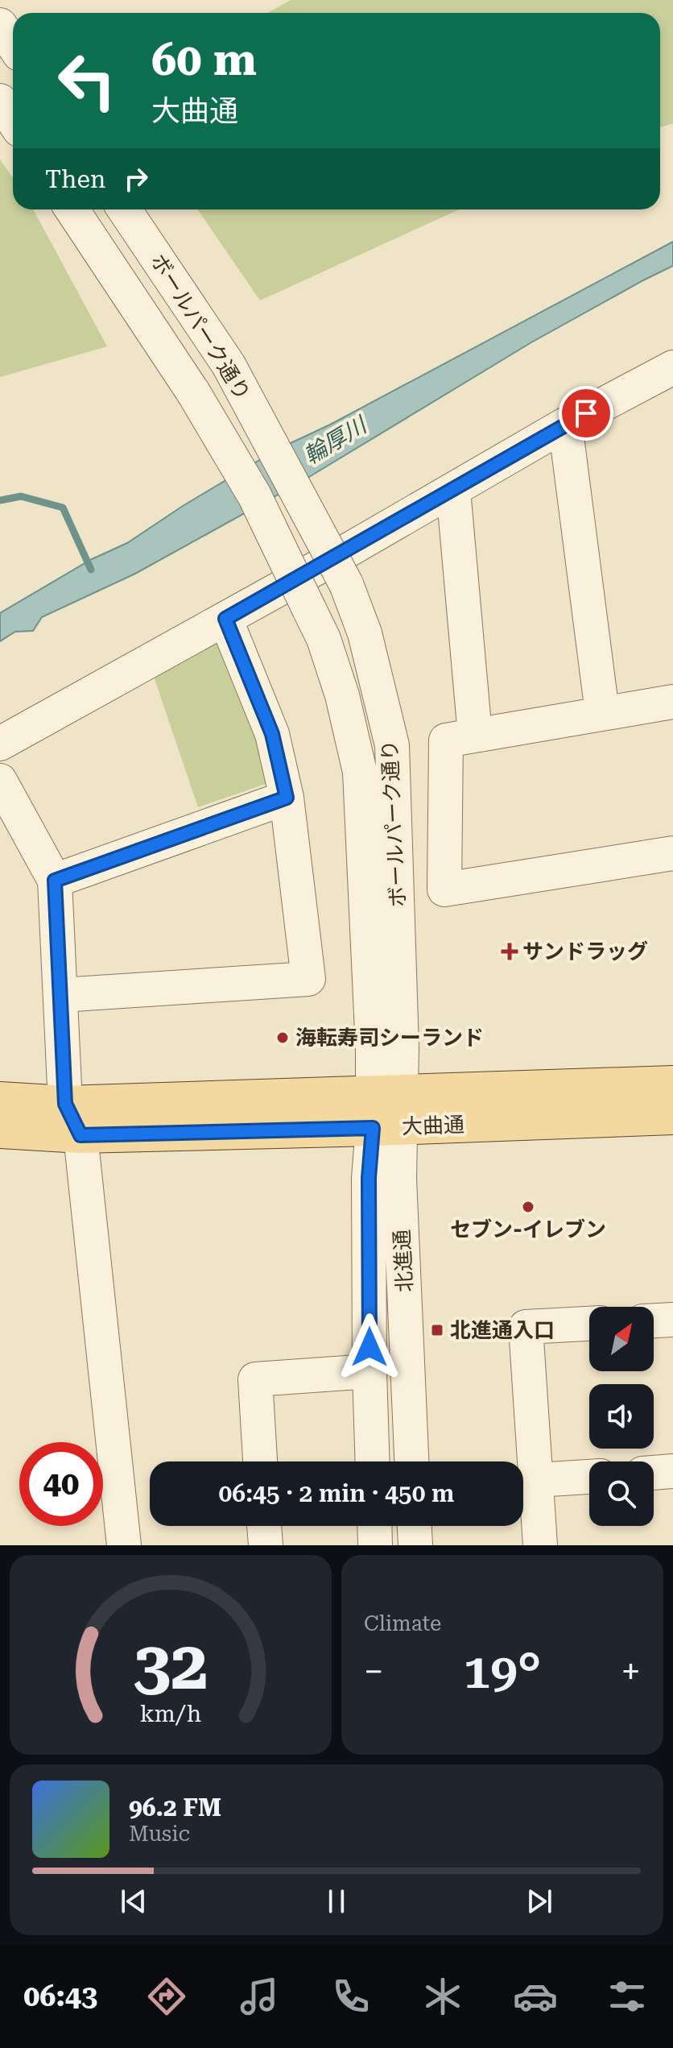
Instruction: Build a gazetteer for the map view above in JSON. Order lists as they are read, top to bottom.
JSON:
{
  "streets": {
    "main road": ["大曲通"],
    "street": ["ボールパーク通り", "北進通"]
  },
  "crossings": [
    ["ボールパーク通り", "大曲通"],
    ["ボールパーク通り", "北進通"],
    ["大曲通", "北進通"]
  ],
  "water": ["輪厚川"],
  "places": {
    "health": ["サンドラッグ"],
    "other": ["海転寿司シーランド", "セブン-イレブン"],
    "transit": ["北進通入口"]
  },
  "north": "top right",
  "page": {
    "turn": ["60 m", "大曲通"],
    "then": "Then",
    "limit": "40",
    "trip": "06:45 · 2 min · 450 m",
    "tile": "Climate",
    "heat": ["−", "19°", "+"],
    "song": ["96.2 FM", "Music"],
    "tabs": "06:43",
    "gauge": ["32", "km/h"]
  }
}
